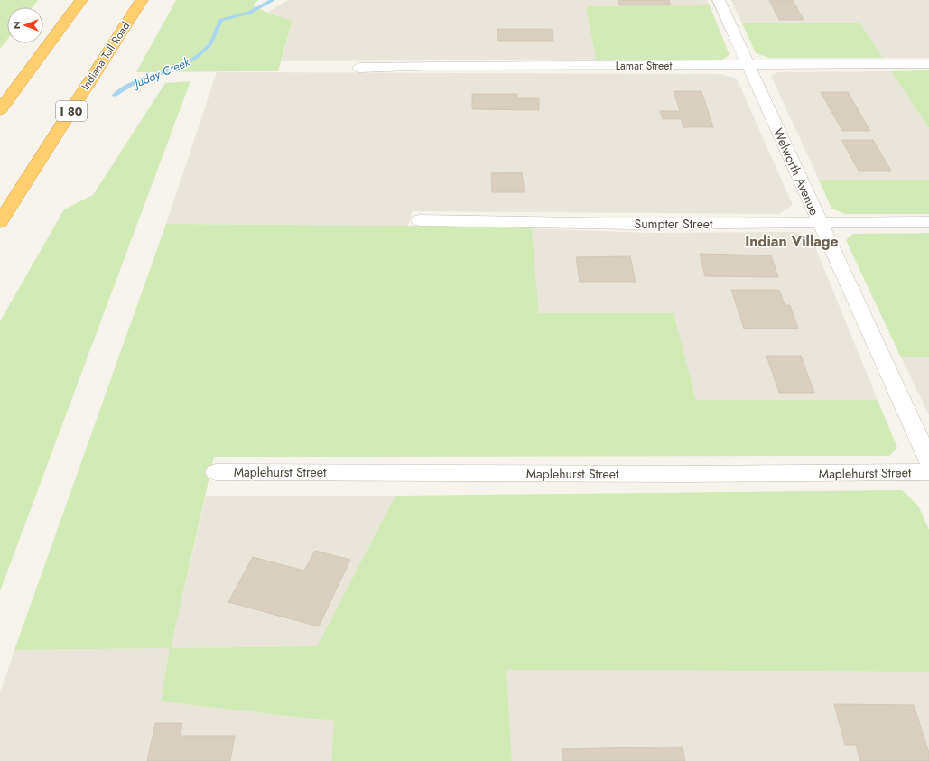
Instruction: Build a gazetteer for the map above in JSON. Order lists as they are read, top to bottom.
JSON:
{
  "streets": {
    "highway": ["Indiana Toll Road", "I 80"],
    "street": [
      "Lamar Street",
      "Welworth Avenue",
      "Sumpter Street",
      "Maplehurst Street"
    ]
  },
  "crossings": [
    ["Lamar Street", "Welworth Avenue"],
    ["Welworth Avenue", "Sumpter Street"]
  ],
  "districts": ["Indian Village"],
  "water": ["Juday Creek"],
  "north": "left"
}
